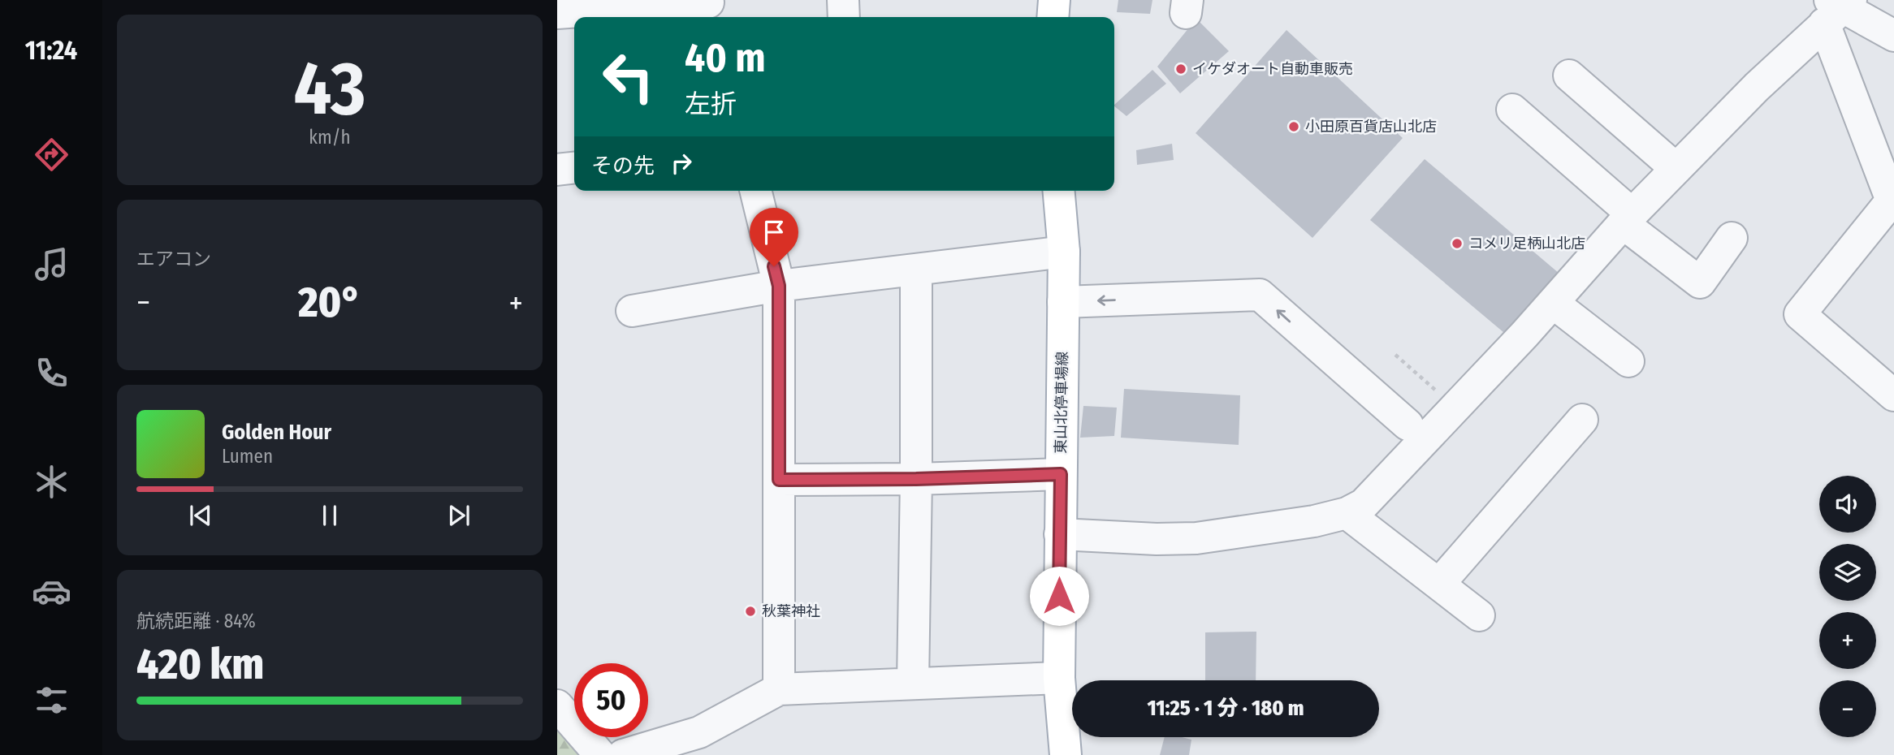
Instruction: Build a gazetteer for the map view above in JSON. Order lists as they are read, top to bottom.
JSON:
{
  "streets": {
    "main road": ["東山北停車場線"]
  },
  "places": [
    "イケダオート自動車販売",
    "小田原百貨店山北店",
    "コメリ足柄山北店",
    "秋葉神社"
  ],
  "page": {
    "tabs": "11:24",
    "tile": [
      ["43", "km/h"],
      "エアコン",
      ["航続距離 · 84%", "420 km"]
    ],
    "turn": ["40 m", "左折"],
    "then": "その先",
    "heat": ["−", "20°", "+"],
    "song": ["Golden Hour", "Lumen"],
    "map_buttons": ["+", "−"],
    "limit": "50",
    "trip": "11:25 · 1 分 · 180 m"
  }
}
